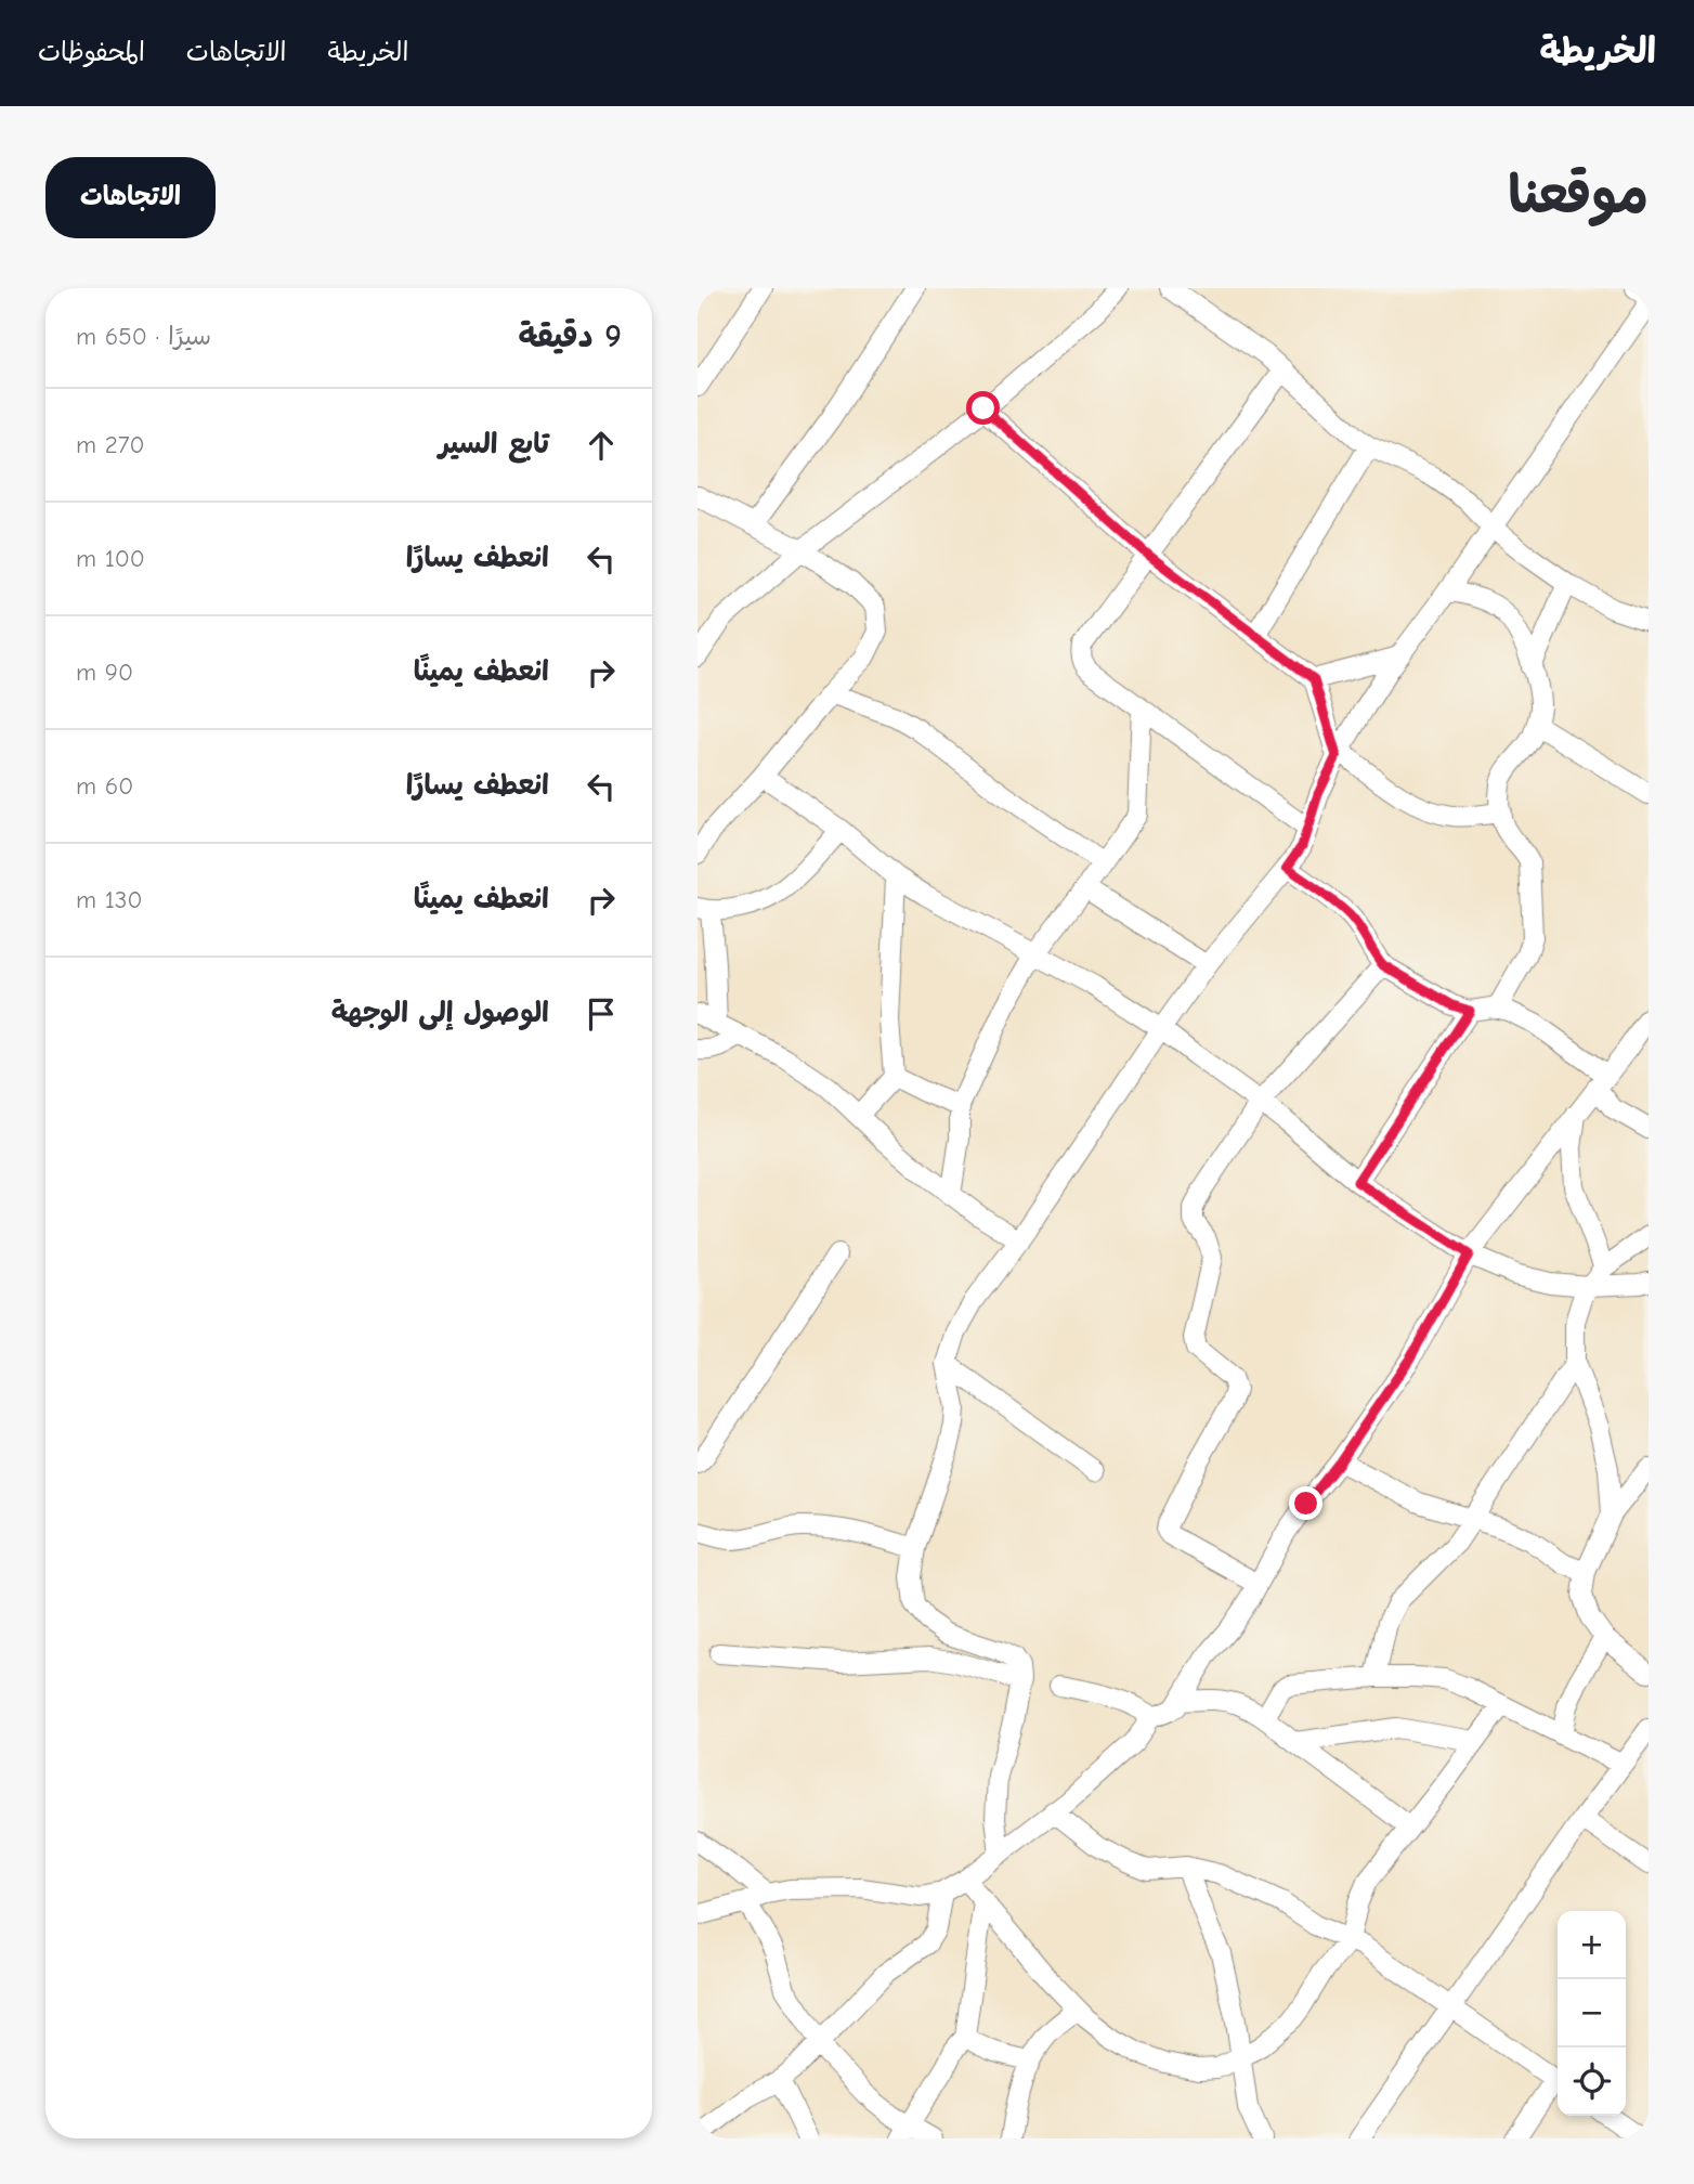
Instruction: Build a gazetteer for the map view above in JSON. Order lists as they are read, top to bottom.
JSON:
{
  "page": {
    "header": "الخريطة",
    "nav": ["الخريطة", "الاتجاهات", "المحفوظات"],
    "title": "موقعنا",
    "buttons": "الاتجاهات",
    "heading": ["9 دقيقة", "سيرًا · 650 m"],
    "list": [
      ["تابع السير", "270 m"],
      ["انعطف يسارًا", "100 m"],
      ["انعطف يمينًا", "90 m"],
      ["انعطف يسارًا", "60 m"],
      ["انعطف يمينًا", "130 m"],
      "الوصول إلى الوجهة"
    ],
    "map_buttons": ["+", "−"]
  }
}
